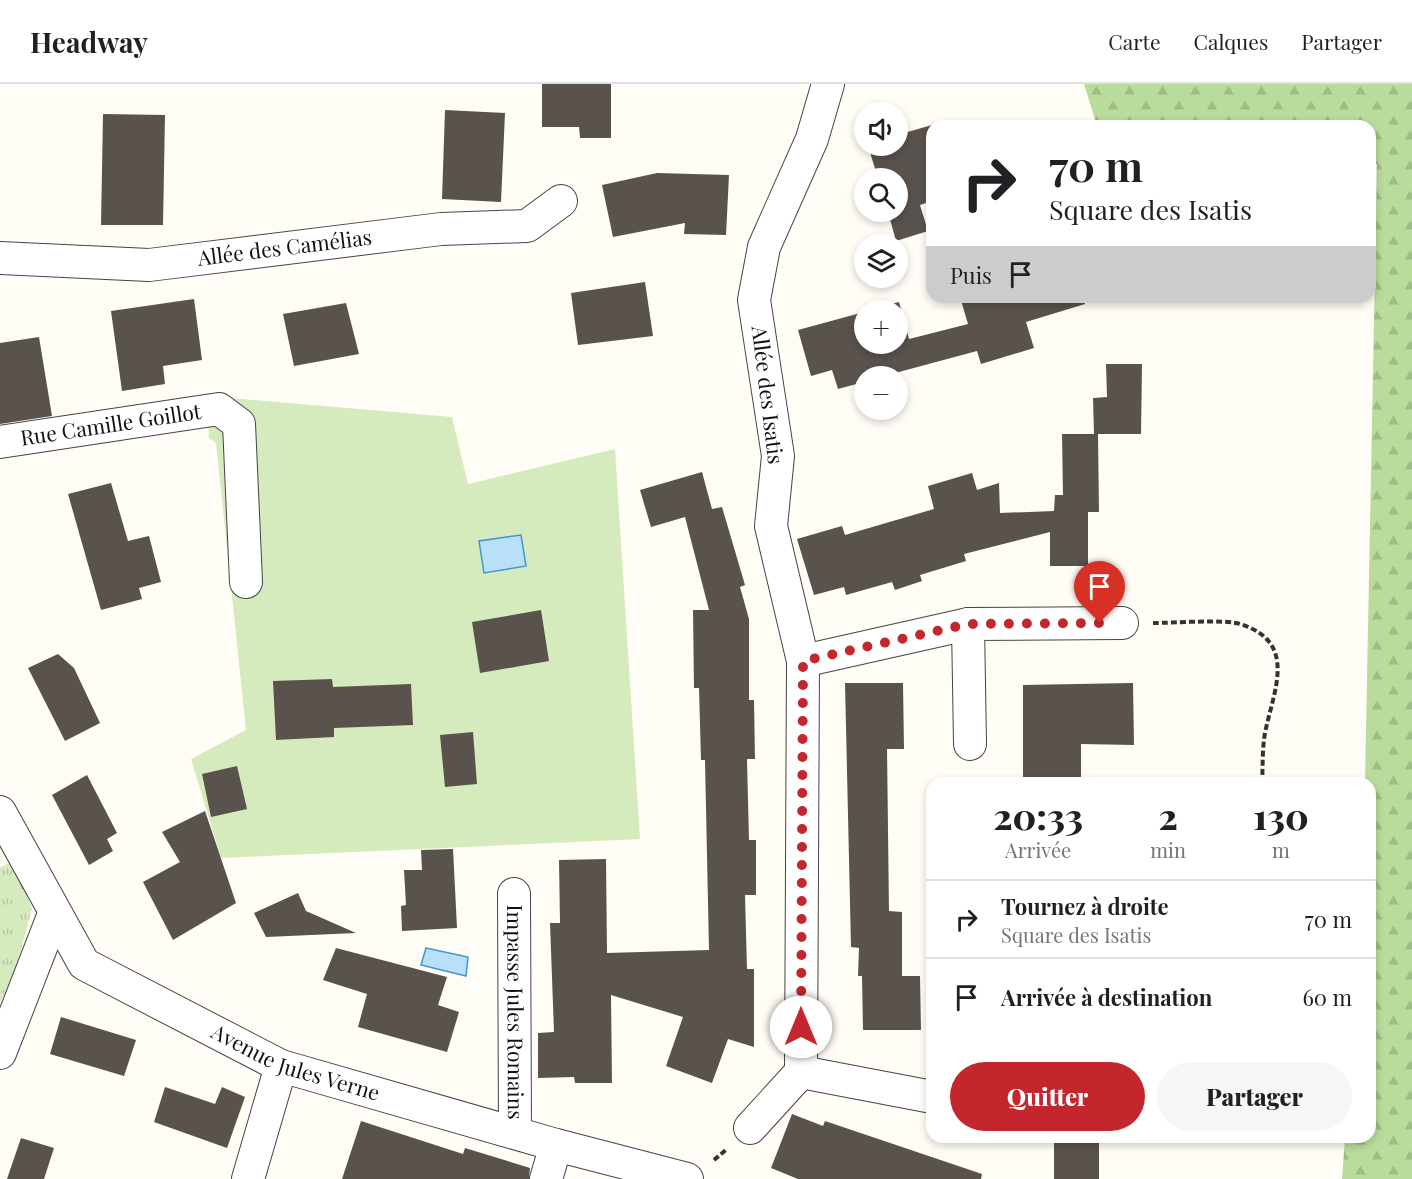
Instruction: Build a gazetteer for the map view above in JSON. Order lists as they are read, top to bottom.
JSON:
{
  "streets": {
    "street": [
      "Allée des Camélias",
      "Allée des Isatis",
      "Rue Camille Goillot",
      "Impasse Jules Romains",
      "Avenue Jules Verne"
    ]
  },
  "crossings": [
    ["Impasse Jules Romains", "Avenue Jules Verne"]
  ],
  "page": {
    "header": "Headway",
    "nav": ["Carte", "Calques", "Partager"],
    "map_buttons": ["+", "−"],
    "turn": ["70 m", "Square des Isatis"],
    "then": "Puis",
    "eta": [
      "20:33",
      "Arrivée",
      "2",
      "min",
      "130",
      "m"
    ],
    "list": [
      {
        "name": "Tournez à droite",
        "note": "Square des Isatis",
        "value": "70 m"
      },
      {
        "name": "Arrivée à destination",
        "value": "60 m"
      }
    ],
    "buttons": ["Quitter", "Partager"]
  }
}
